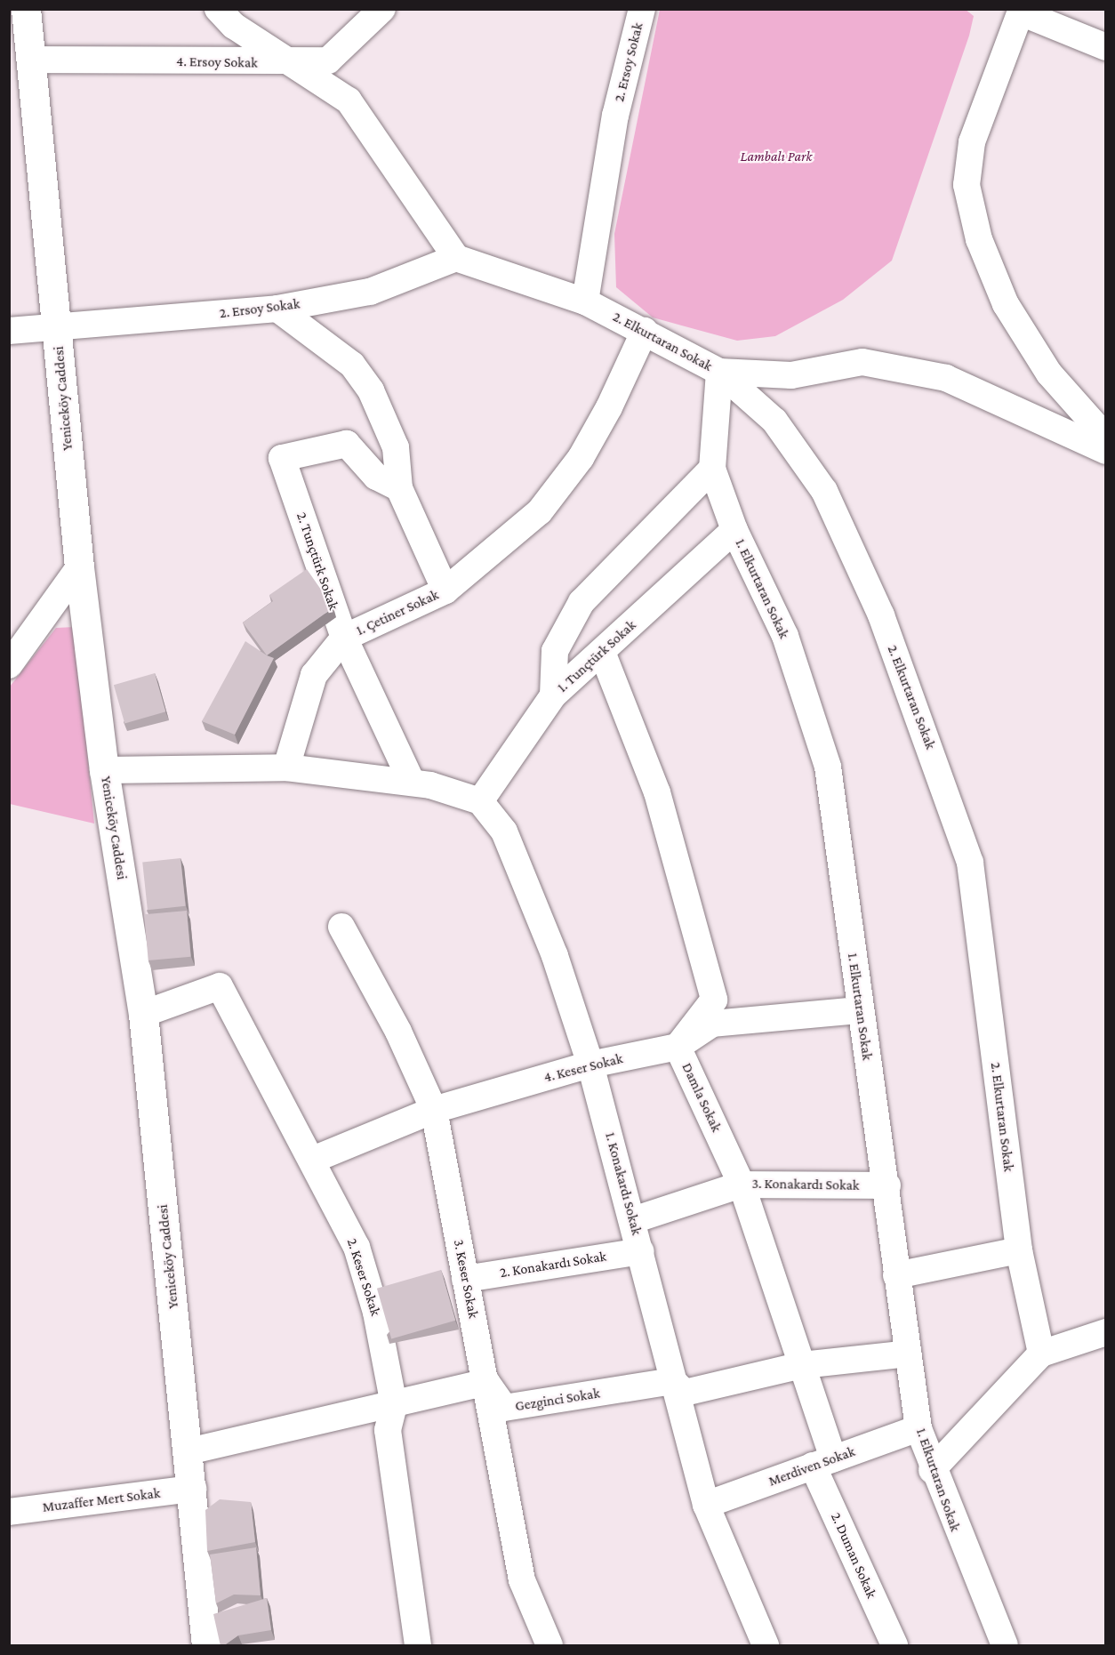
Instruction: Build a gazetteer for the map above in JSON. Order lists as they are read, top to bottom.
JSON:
{
  "streets": {
    "street": [
      "4. Ersoy Sokak",
      "2. Ersoy Sokak",
      "2. Elkurtaran Sokak",
      "Yeniceköy Caddesi",
      "2. Tunçtürk Sokak",
      "1. Elkurtaran Sokak",
      "1. Çetiner Sokak",
      "1. Tunçtürk Sokak",
      "4. Keser Sokak",
      "Damla Sokak",
      "1. Konakardı Sokak",
      "3. Konakardı Sokak",
      "2. Konakardı Sokak",
      "2. Keser Sokak",
      "3. Keser Sokak",
      "Gezginci Sokak",
      "Merdiven Sokak",
      "Muzaffer Mert Sokak",
      "2. Duman Sokak"
    ]
  },
  "crossings": [
    ["4. Ersoy Sokak", "Yeniceköy Caddesi"],
    ["2. Ersoy Sokak", "2. Elkurtaran Sokak"],
    ["2. Ersoy Sokak", "Yeniceköy Caddesi"],
    ["2. Elkurtaran Sokak", "1. Elkurtaran Sokak"],
    ["2. Elkurtaran Sokak", "1. Çetiner Sokak"],
    ["Yeniceköy Caddesi", "2. Keser Sokak"],
    ["Yeniceköy Caddesi", "Muzaffer Mert Sokak"],
    ["2. Tunçtürk Sokak", "1. Çetiner Sokak"],
    ["1. Elkurtaran Sokak", "1. Tunçtürk Sokak"],
    ["1. Elkurtaran Sokak", "4. Keser Sokak"],
    ["1. Elkurtaran Sokak", "3. Konakardı Sokak"],
    ["1. Elkurtaran Sokak", "Merdiven Sokak"],
    ["1. Tunçtürk Sokak", "Damla Sokak"],
    ["1. Tunçtürk Sokak", "1. Konakardı Sokak"],
    ["4. Keser Sokak", "Damla Sokak"],
    ["4. Keser Sokak", "1. Konakardı Sokak"],
    ["4. Keser Sokak", "2. Keser Sokak"],
    ["4. Keser Sokak", "3. Keser Sokak"],
    ["Damla Sokak", "3. Konakardı Sokak"],
    ["Damla Sokak", "Merdiven Sokak"],
    ["Damla Sokak", "2. Duman Sokak"],
    ["1. Konakardı Sokak", "3. Konakardı Sokak"],
    ["1. Konakardı Sokak", "2. Konakardı Sokak"],
    ["1. Konakardı Sokak", "Gezginci Sokak"],
    ["1. Konakardı Sokak", "Merdiven Sokak"],
    ["2. Konakardı Sokak", "3. Keser Sokak"],
    ["3. Keser Sokak", "Gezginci Sokak"],
    ["Merdiven Sokak", "2. Duman Sokak"]
  ],
  "parks": ["Lambalı Park"]
}
